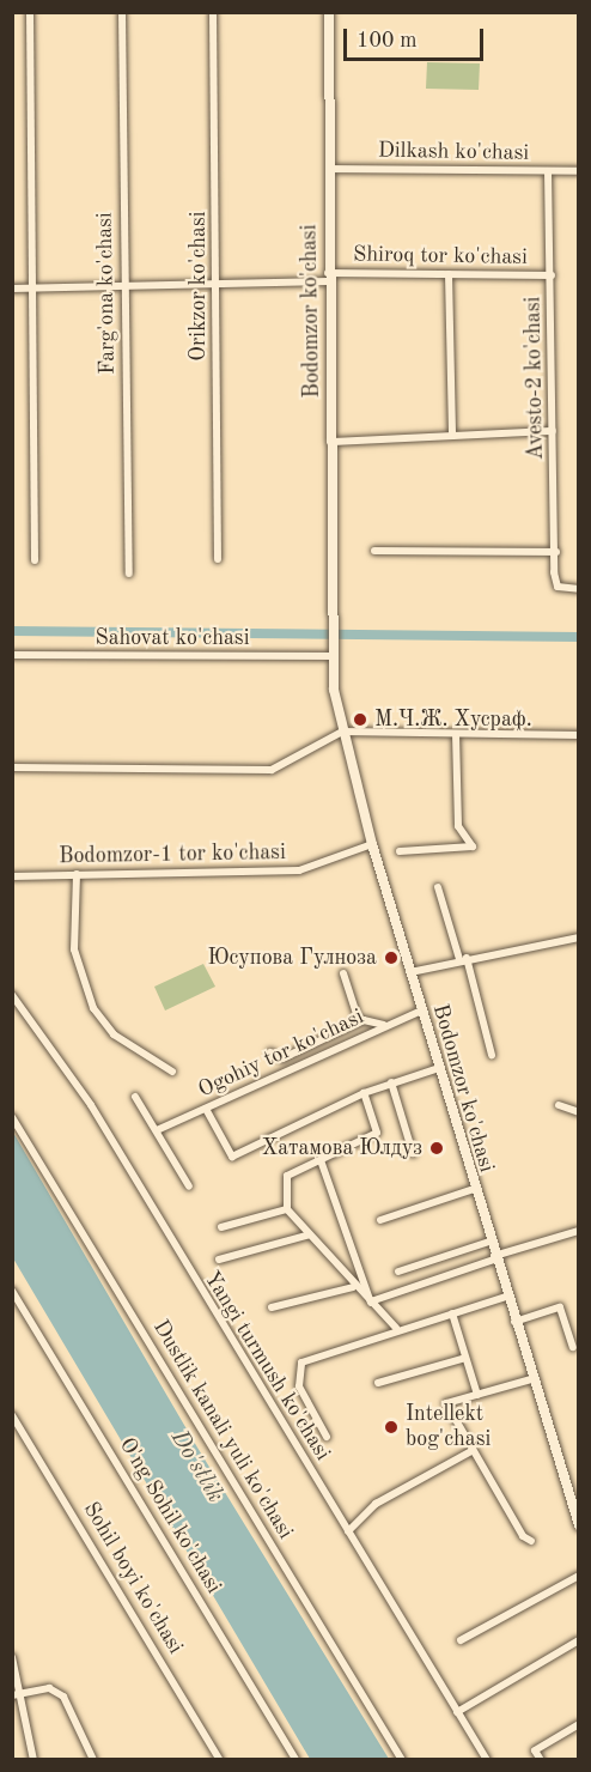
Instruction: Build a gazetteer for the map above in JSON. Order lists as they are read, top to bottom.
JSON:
{
  "streets": {
    "street": [
      "Dilkash ko'chasi",
      "Shiroq tor ko'chasi",
      "Orikzor ko'chasi",
      "Farg'ona ko'chasi",
      "Bodomzor ko'chasi",
      "Avesto-2 ko'chasi",
      "Sahovat ko'chasi",
      "Bodomzor-1 tor ko'chasi",
      "Ogohiy tor ko'chasi",
      "Yangi turmush ko'chasi",
      "Dustlik kanali yuli ko'chasi",
      "O'ng Sohil ko'chasi",
      "Sohil boyi ko'chasi"
    ]
  },
  "crossings": [
    ["Dilkash ko'chasi", "Bodomzor ko'chasi"],
    ["Dilkash ko'chasi", "Avesto-2 ko'chasi"],
    ["Shiroq tor ko'chasi", "Orikzor ko'chasi"],
    ["Shiroq tor ko'chasi", "Farg'ona ko'chasi"],
    ["Shiroq tor ko'chasi", "Bodomzor ko'chasi"],
    ["Shiroq tor ko'chasi", "Avesto-2 ko'chasi"],
    ["Bodomzor ko'chasi", "Sahovat ko'chasi"],
    ["Bodomzor ko'chasi", "Bodomzor-1 tor ko'chasi"],
    ["Bodomzor ko'chasi", "Ogohiy tor ko'chasi"]
  ],
  "water": ["Do'stlik"],
  "places": [
    "М.Ч.Ж. Хусраф.",
    "Юсупова Гулноза",
    "Хатамова Юлдуз",
    "Intellekt bog'chasi"
  ],
  "scale_bar": "100 m"
}
